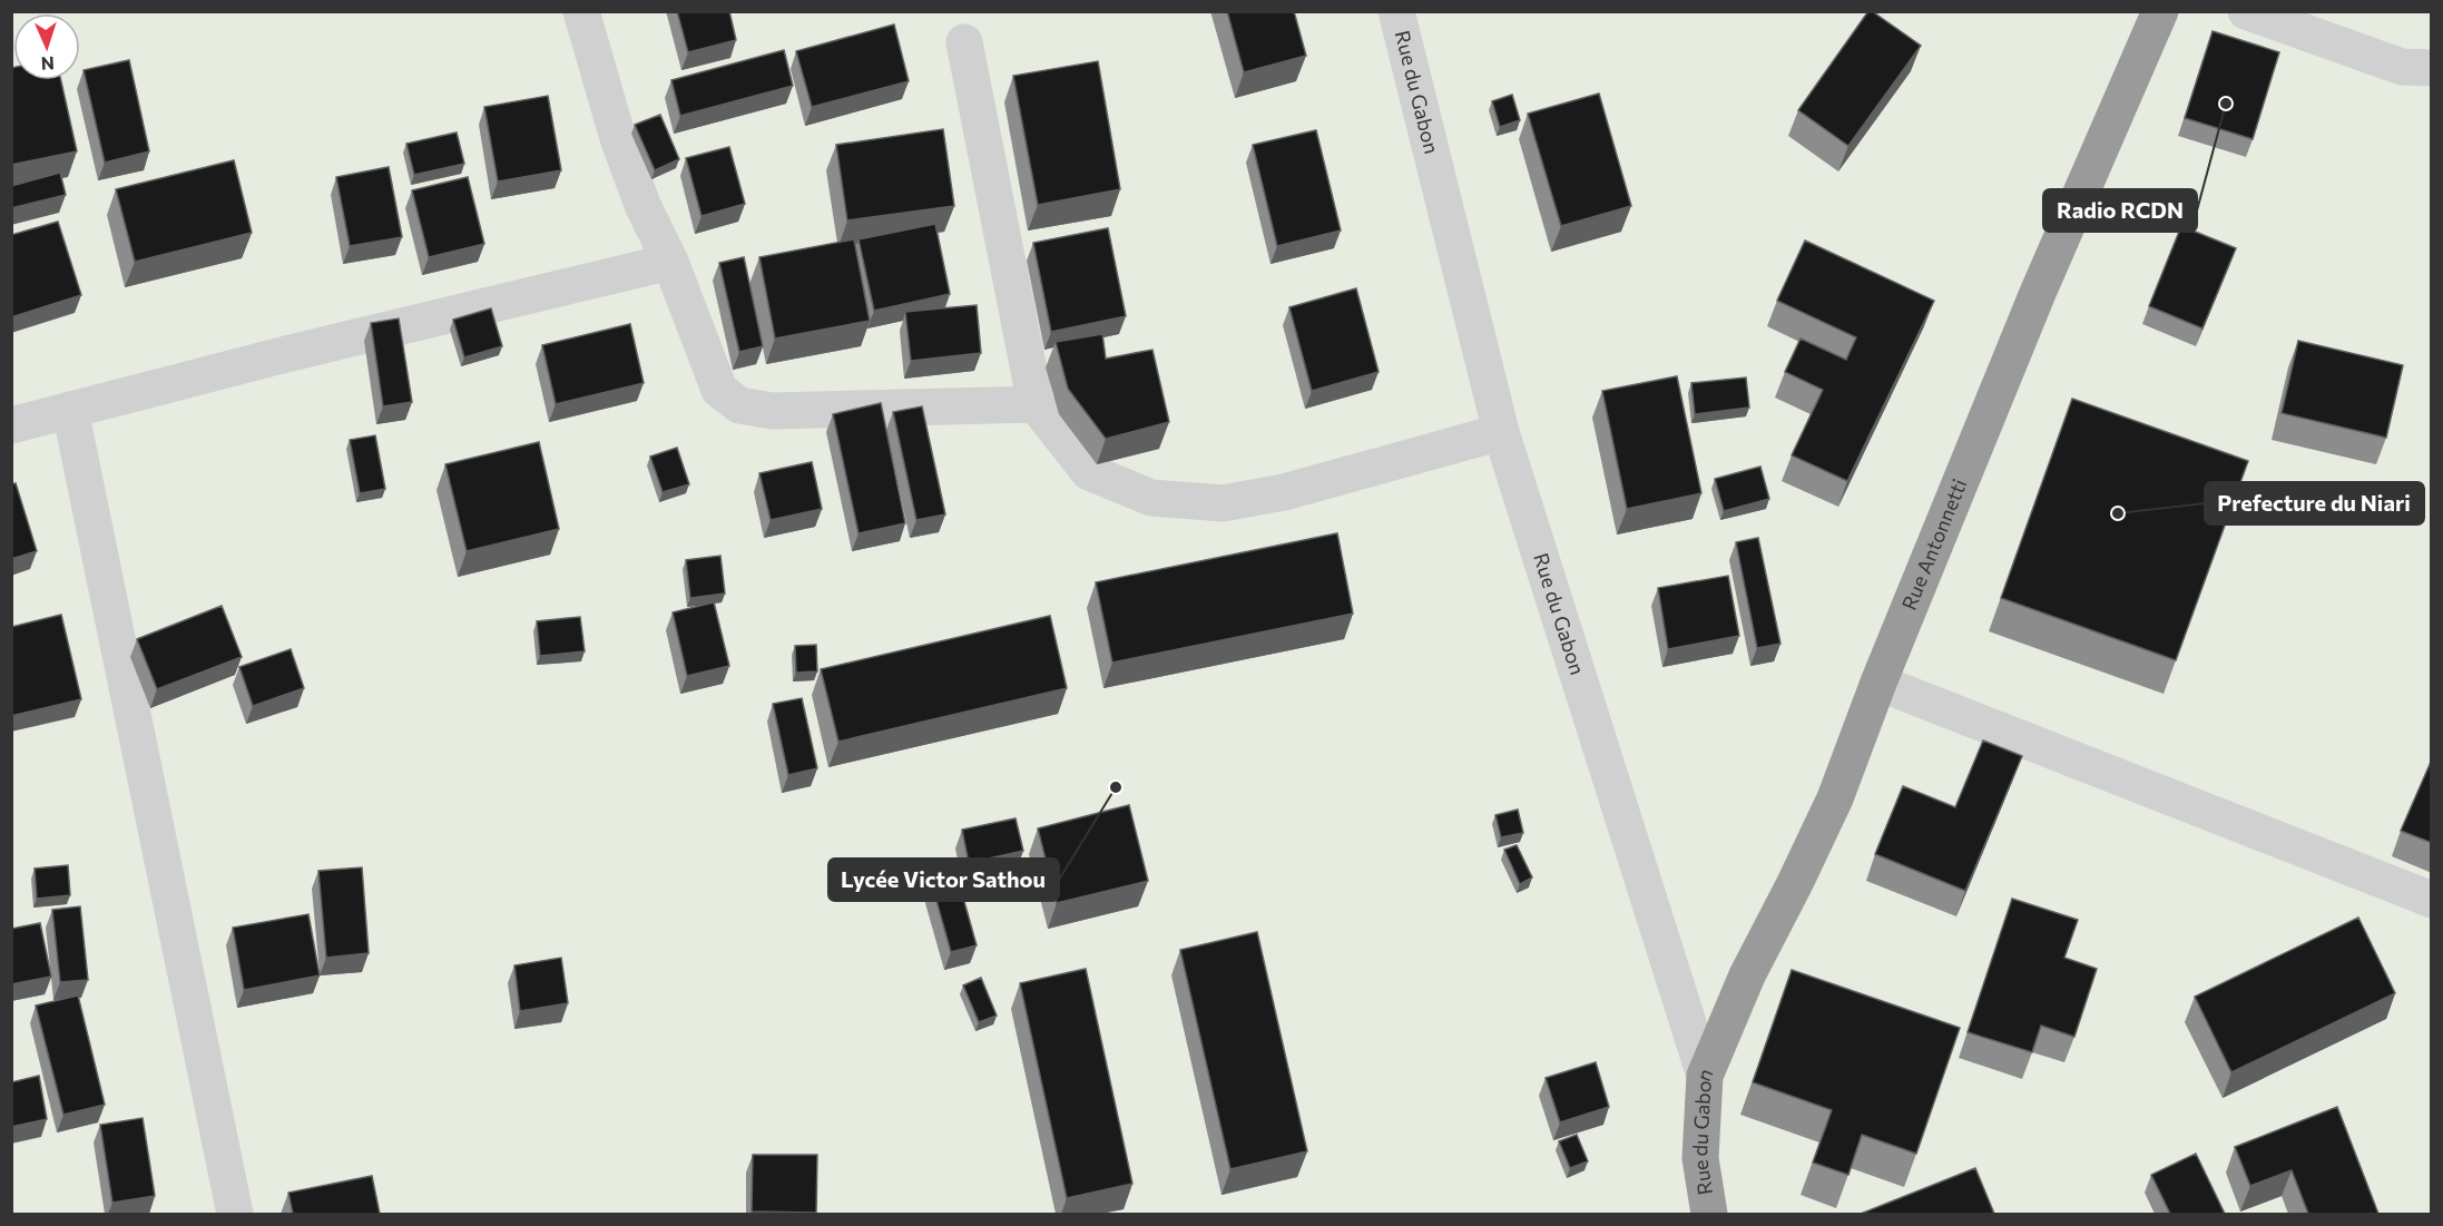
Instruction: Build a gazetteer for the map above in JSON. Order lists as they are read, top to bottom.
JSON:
{
  "streets": {
    "highway": ["Rue du Gabon", "Rue Antonnetti"]
  },
  "crossings": [
    ["Rue du Gabon", "Rue Antonnetti"]
  ],
  "places": ["Radio RCDN", "Prefecture du Niari", "Lycée Victor Sathou"],
  "north": "bottom"
}
